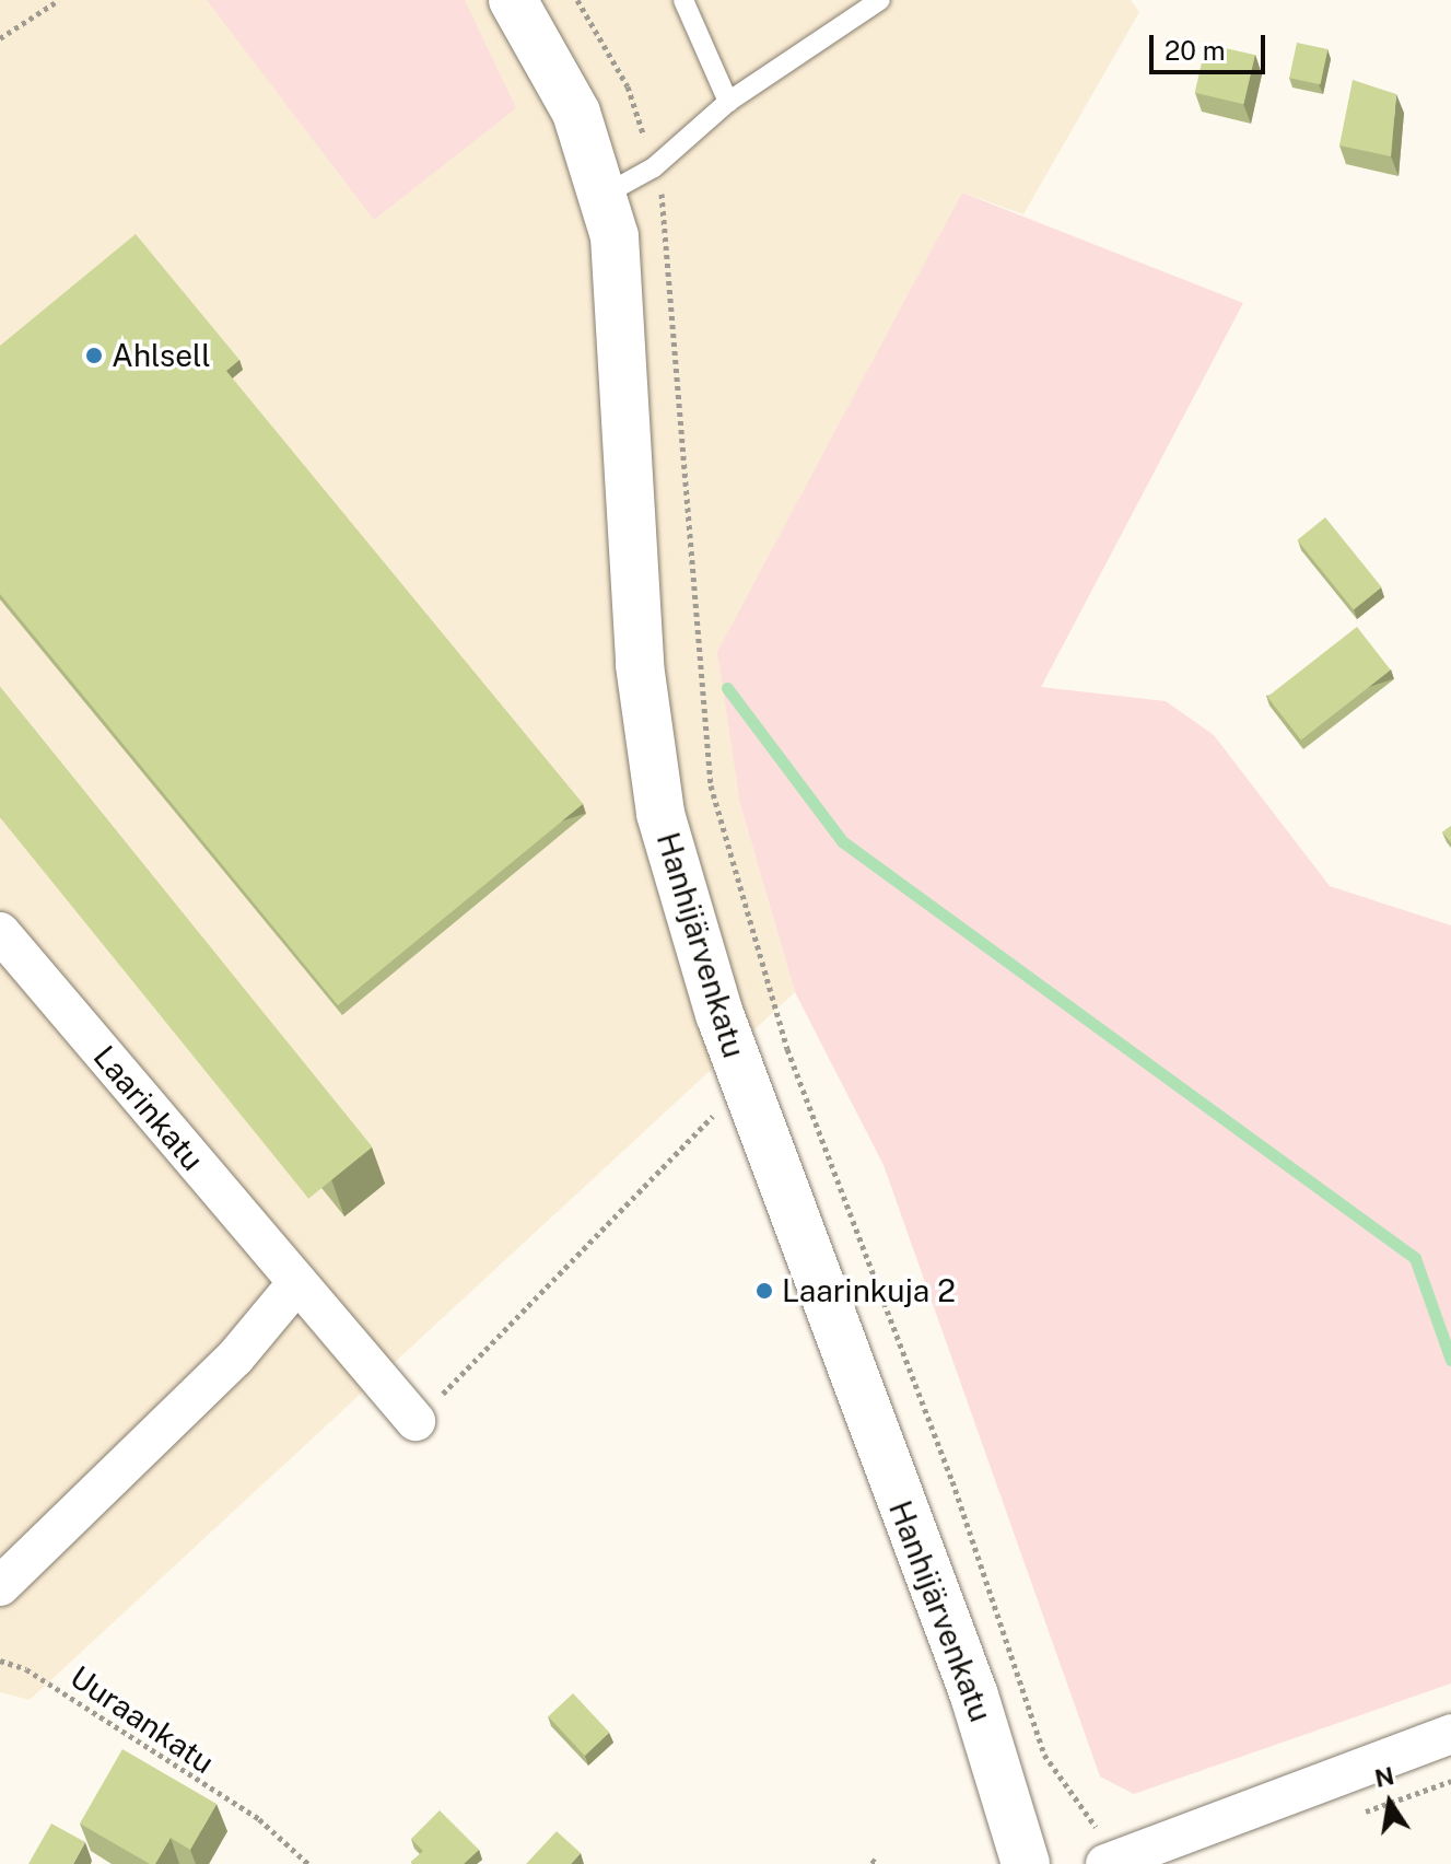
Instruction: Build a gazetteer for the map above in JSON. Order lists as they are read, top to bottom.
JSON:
{
  "streets": {
    "street": ["Hanhijärvenkatu", "Laarinkatu"],
    "path": ["Uuraankatu"]
  },
  "places": ["Ahlsell", "Laarinkuja 2"],
  "scale_bar": "20 m",
  "north": "top"
}
